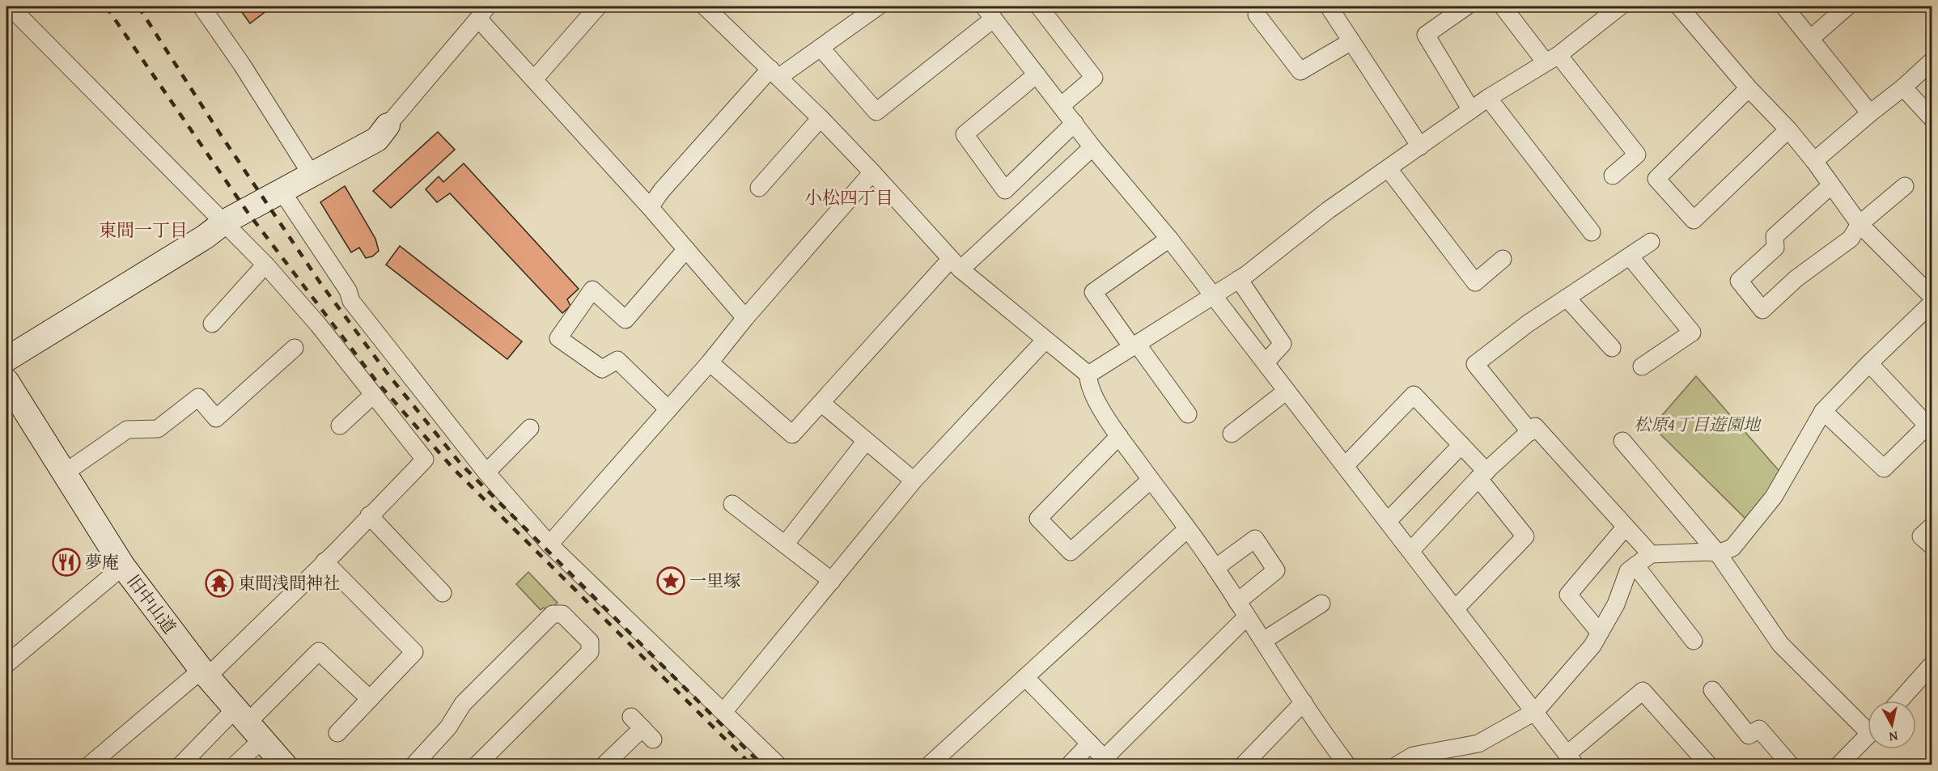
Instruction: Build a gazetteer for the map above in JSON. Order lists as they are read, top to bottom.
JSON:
{
  "streets": {
    "street": ["旧中山道"]
  },
  "districts": ["小松四丁目", "東間一丁目"],
  "parks": ["松原4丁目遊園地"],
  "places": {
    "restaurant": ["夢庵"],
    "place": ["一里塚"],
    "temple": ["東間浅間神社"]
  },
  "north": "bottom"
}
